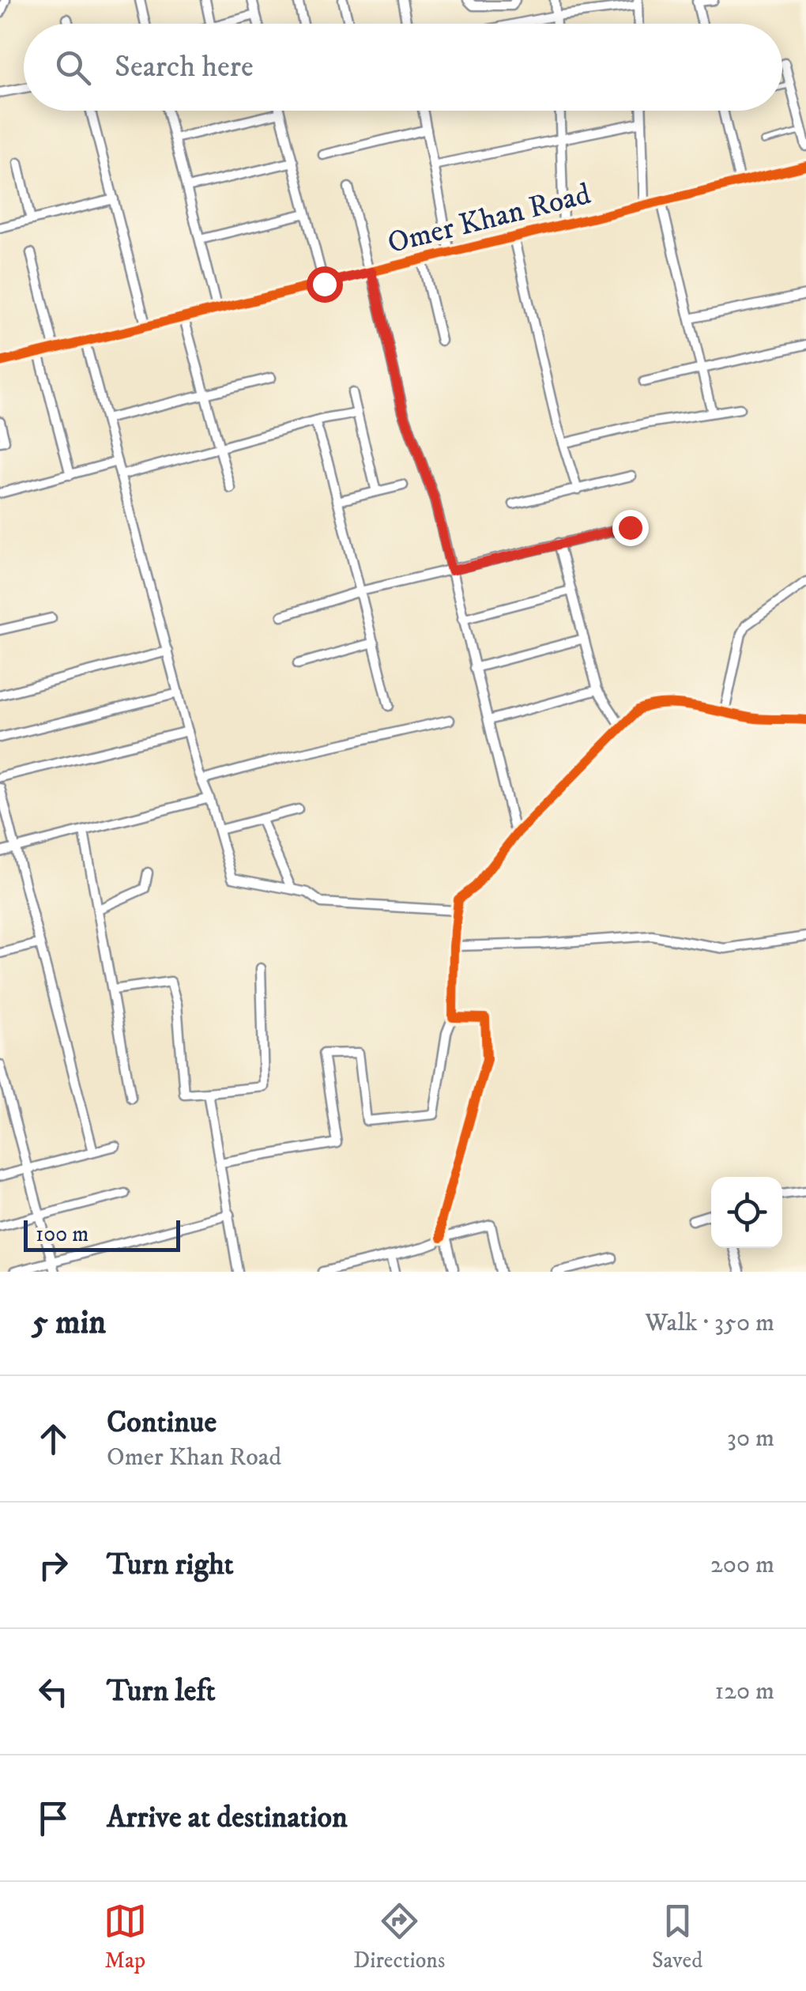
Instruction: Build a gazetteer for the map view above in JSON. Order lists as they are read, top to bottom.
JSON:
{
  "streets": {
    "street": ["Omer Khan Road"]
  },
  "scale_bar": "100 m",
  "page": {
    "search": "Search here",
    "scale": "100 m",
    "heading": ["5 min", "Walk · 350 m"],
    "list": [
      ["Continue", "Omer Khan Road", "30 m"],
      ["Turn right", "200 m"],
      ["Turn left", "120 m"],
      "Arrive at destination"
    ],
    "nav": ["Map", "Directions", "Saved"]
  }
}
